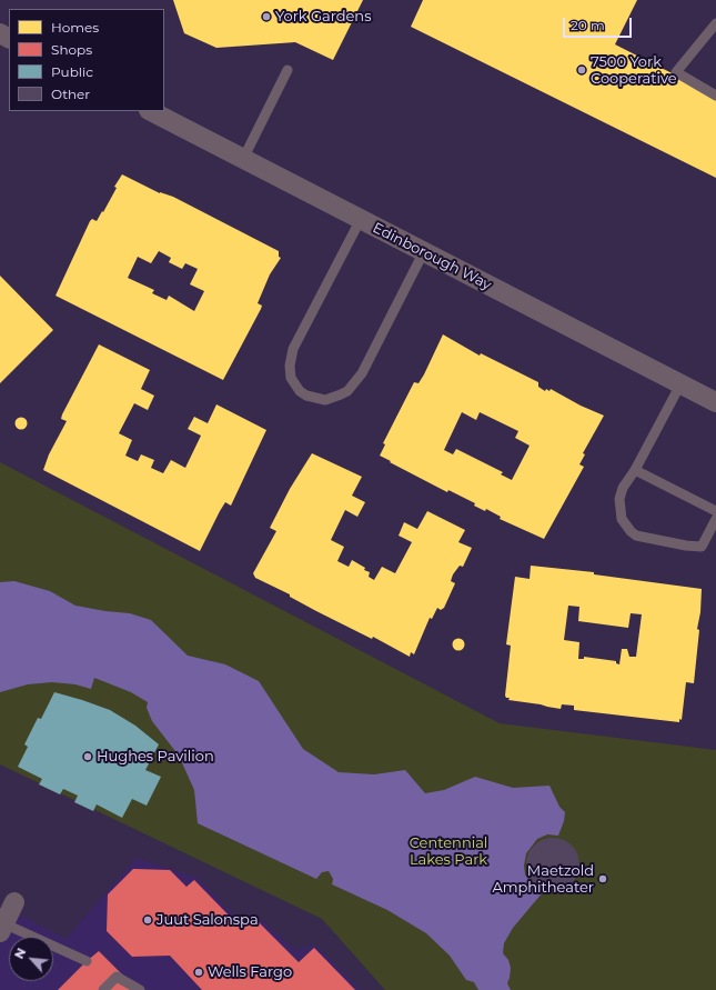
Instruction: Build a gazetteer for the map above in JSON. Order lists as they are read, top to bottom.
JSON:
{
  "streets": {
    "street": ["Edinborough Way"]
  },
  "parks": ["Centennial Lakes Park"],
  "places": [
    "York Gardens",
    "7500 York Cooperative",
    "Hughes Pavilion",
    "Maetzold Amphitheater",
    "Juut Salonspa",
    "Wells Fargo"
  ],
  "legend": [
    "Homes",
    "Shops",
    "Public",
    "Other"
  ],
  "scale_bar": "20 m",
  "north": "top left"
}
